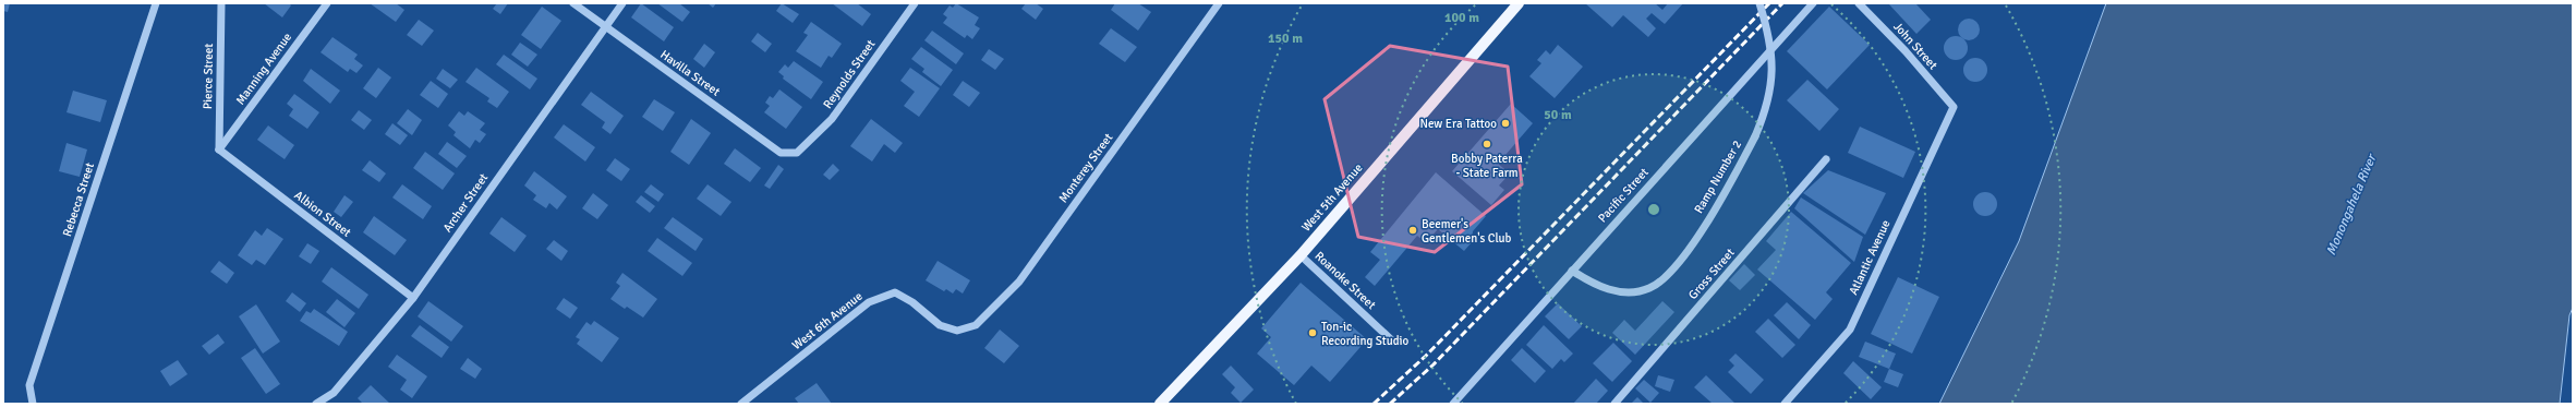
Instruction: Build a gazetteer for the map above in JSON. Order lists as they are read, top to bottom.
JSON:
{
  "streets": {
    "main road": ["West 5th Avenue"],
    "street": [
      "John Street",
      "Manning Avenue",
      "Havilla Street",
      "Reynolds Street",
      "Pierce Street",
      "Monterey Street",
      "Ramp Number 2",
      "Pacific Street",
      "Rebecca Street",
      "Archer Street",
      "Albion Street",
      "Atlantic Avenue",
      "Gross Street",
      "Roanoke Street",
      "West 6th Avenue"
    ]
  },
  "crossings": [
    ["John Street", "Atlantic Avenue"],
    ["Manning Avenue", "Pierce Street"],
    ["Manning Avenue", "Albion Street"],
    ["Havilla Street", "Reynolds Street"],
    ["Havilla Street", "Archer Street"],
    ["Pierce Street", "Albion Street"],
    ["Monterey Street", "West 6th Avenue"],
    ["Ramp Number 2", "Pacific Street"],
    ["West 5th Avenue", "Roanoke Street"],
    ["Archer Street", "Albion Street"]
  ],
  "water": ["Monongahela River"],
  "places": [
    "New Era Tattoo",
    "Bobby Paterra - State Farm",
    "Beemer's Gentlemen's Club",
    "Ton-ic Recording Studio"
  ],
  "rings": ["100 m", "150 m", "50 m"]
}
